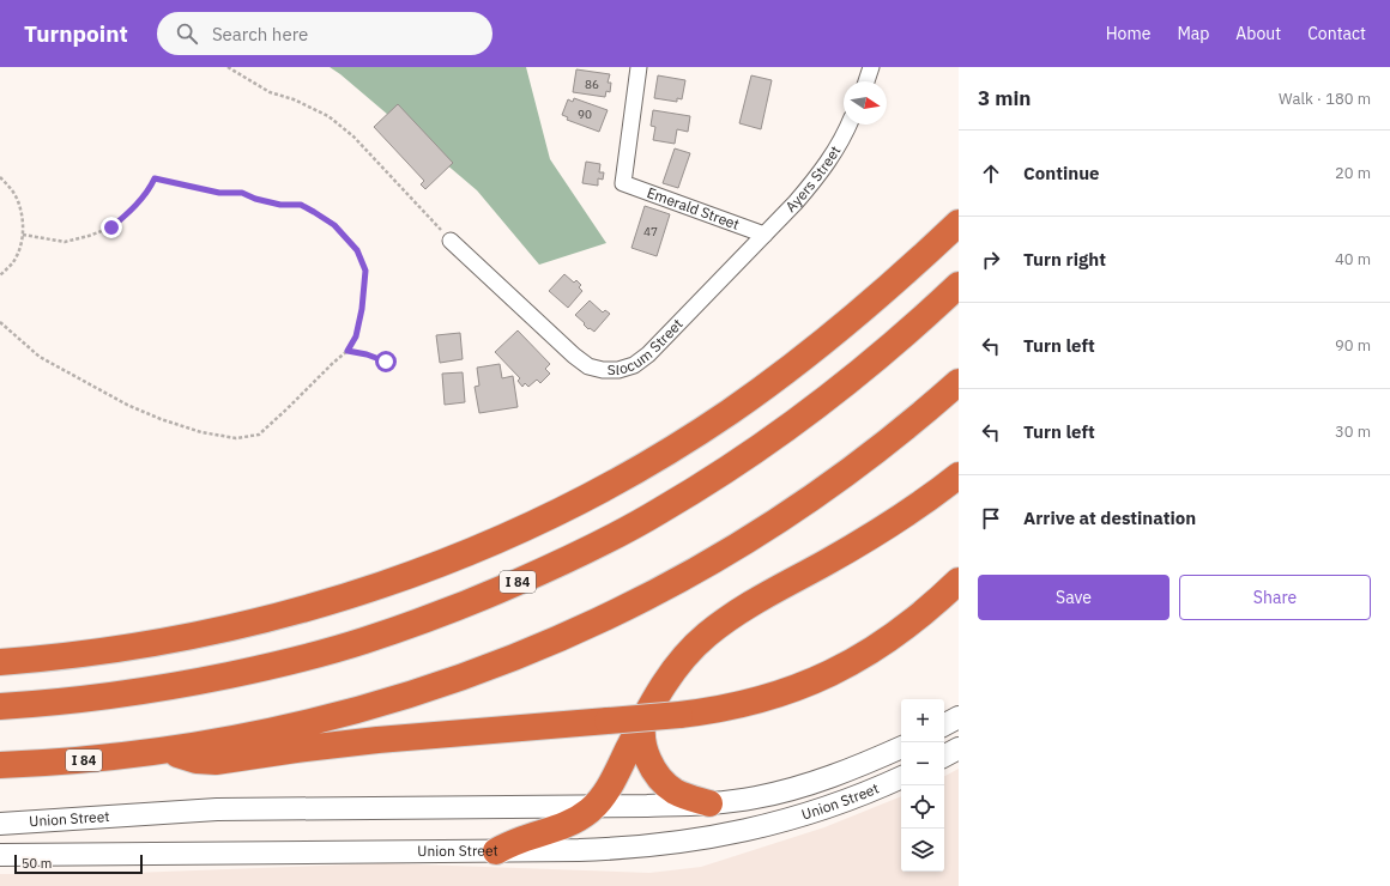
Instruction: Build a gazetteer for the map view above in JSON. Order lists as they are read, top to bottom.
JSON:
{
  "streets": {
    "highway": ["I 84"],
    "main road": ["Union Street"],
    "street": ["Ayers Street", "Emerald Street", "Slocum Street"]
  },
  "crossings": [
    ["Ayers Street", "Emerald Street"],
    ["Ayers Street", "Slocum Street"],
    ["Emerald Street", "Slocum Street"]
  ],
  "house_numbers": ["86", "90", "47"],
  "scale_bar": "50 m",
  "north": "right",
  "page": {
    "header": "Turnpoint",
    "search": "Search here",
    "nav": [
      "Home",
      "Map",
      "About",
      "Contact"
    ],
    "heading": ["3 min", "Walk · 180 m"],
    "list": [
      ["Continue", "20 m"],
      ["Turn right", "40 m"],
      ["Turn left", "90 m"],
      ["Turn left", "30 m"],
      "Arrive at destination"
    ],
    "buttons": ["Save", "Share"],
    "map_buttons": ["+", "−"],
    "scale": "50 m"
  }
}
